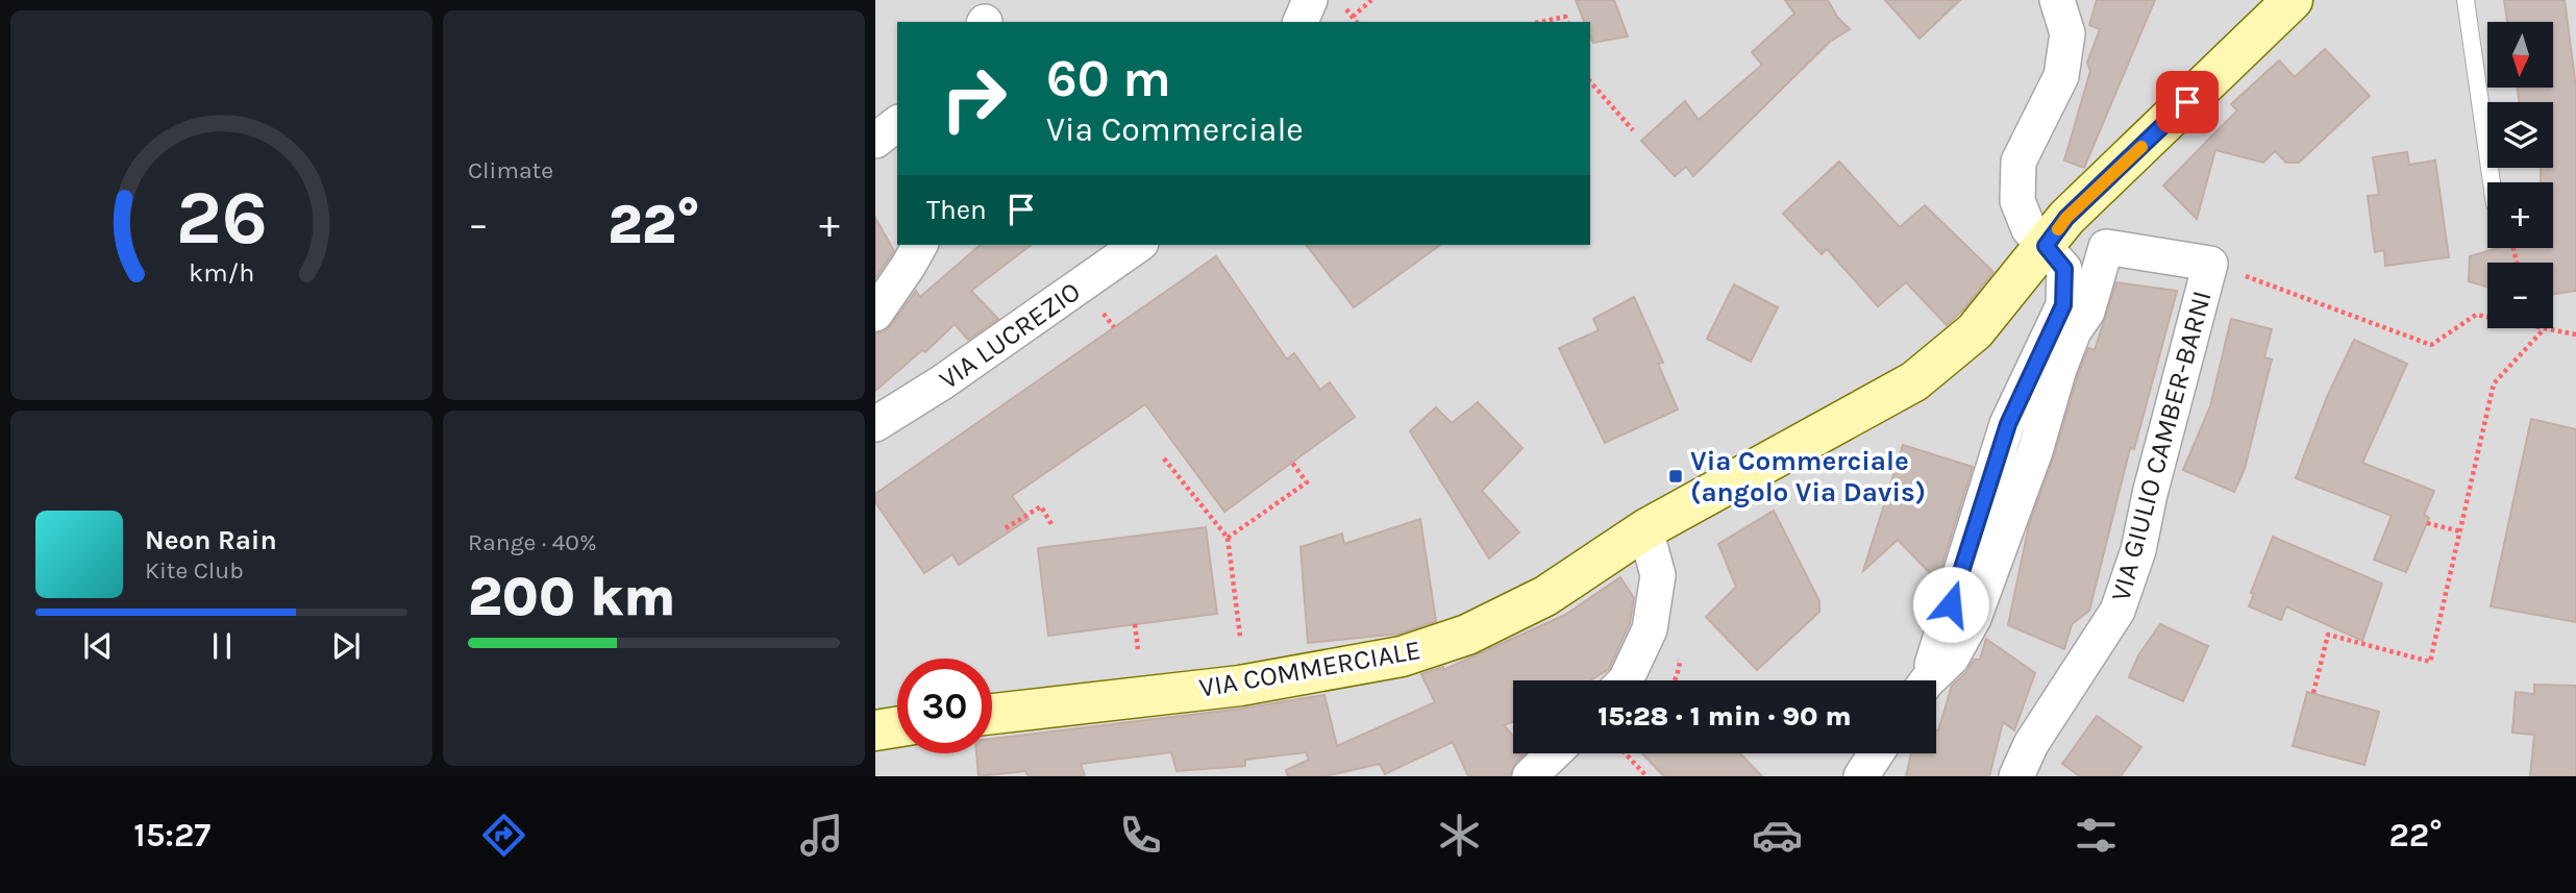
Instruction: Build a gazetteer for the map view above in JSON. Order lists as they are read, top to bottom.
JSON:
{
  "streets": {
    "main road": ["VIA COMMERCIALE"],
    "street": ["VIA LUCREZIO", "VIA GIULIO CAMBER-BARNI"]
  },
  "places": {
    "transit": ["Via Commerciale (angolo Via Davis)"]
  },
  "north": "bottom",
  "page": {
    "tile": [
      "Climate",
      ["Range · 40%", "200 km"]
    ],
    "map_buttons": ["+", "−"],
    "turn": ["60 m", "Via Commerciale"],
    "then": "Then",
    "heat": ["−", "22°", "+"],
    "song": ["Neon Rain", "Kite Club"],
    "limit": "30",
    "trip": "15:28 · 1 min · 90 m",
    "tabs": ["15:27", "22°"],
    "gauge": ["26", "km/h"]
  }
}
